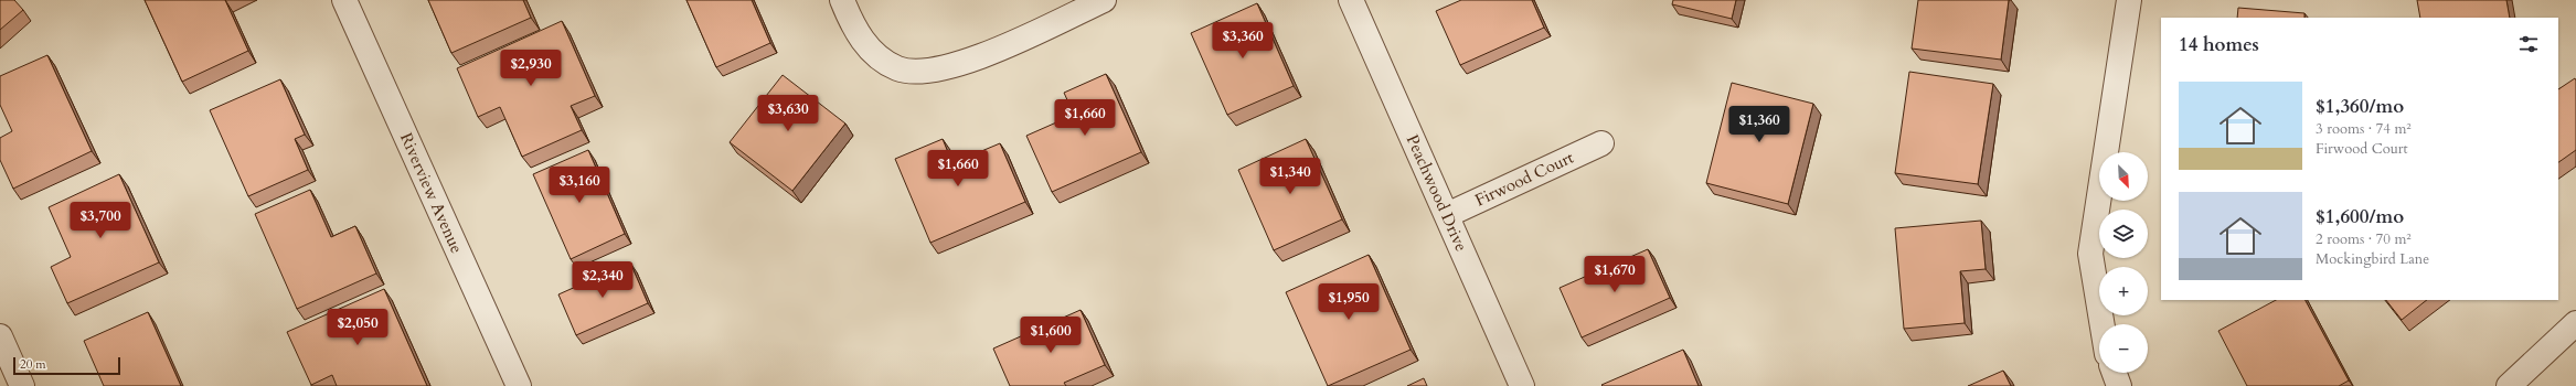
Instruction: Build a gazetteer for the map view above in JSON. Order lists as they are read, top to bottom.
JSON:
{
  "streets": {
    "street": ["Firwood Court", "Riverview Avenue", "Peachwood Drive"]
  },
  "crossings": [
    ["Firwood Court", "Peachwood Drive"]
  ],
  "scale_bar": "20 m",
  "north": "bottom right",
  "page": {
    "heading": "14 homes",
    "price": [
      "$3,360",
      "$2,930",
      "$3,630",
      "$1,660",
      "$1,360",
      "$1,660",
      "$1,340",
      "$3,160",
      "$3,700",
      "$1,670",
      "$2,340",
      "$1,950",
      "$2,050",
      "$1,600"
    ],
    "list": [
      {
        "name": "$1,360/mo",
        "note": "3 rooms · 74 m² · Firwood Court"
      },
      {
        "name": "$1,600/mo",
        "note": "2 rooms · 70 m² · Mockingbird Lane"
      }
    ],
    "map_buttons": ["+", "−"],
    "scale": "20 m"
  }
}
